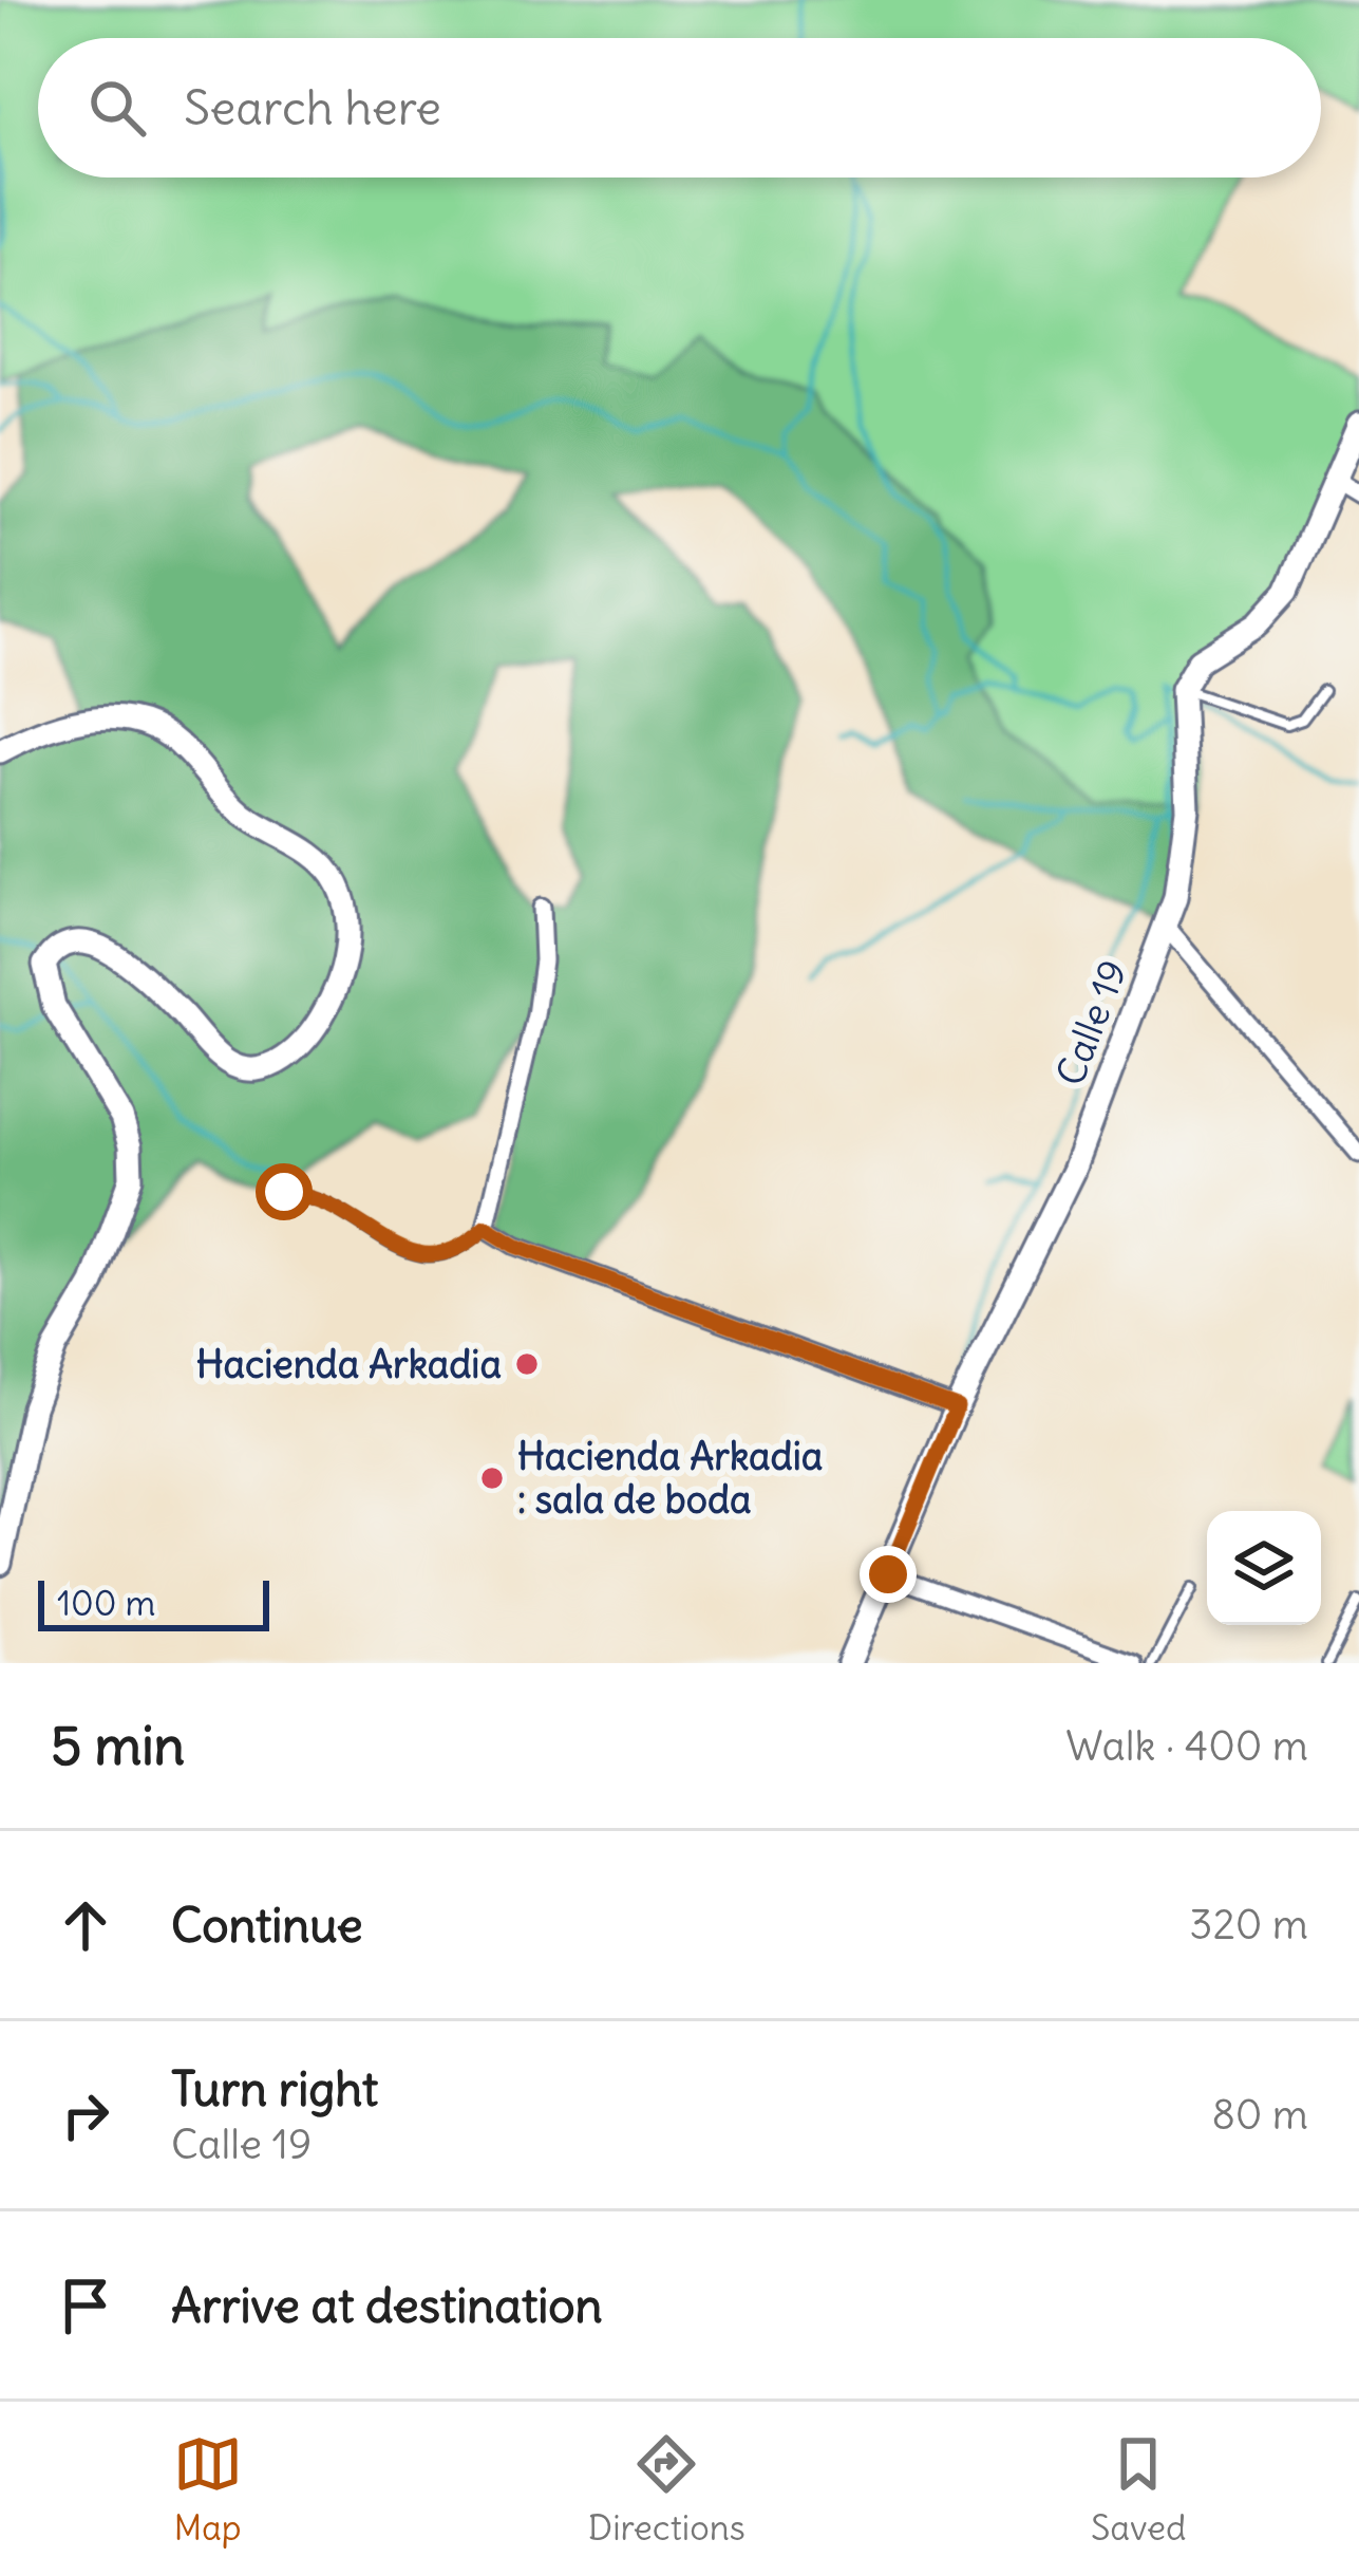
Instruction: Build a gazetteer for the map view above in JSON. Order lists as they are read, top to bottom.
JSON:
{
  "streets": {
    "street": ["Calle 19"]
  },
  "places": ["Hacienda Arkadia", "Hacienda Arkadia : sala de boda"],
  "scale_bar": "100 m",
  "page": {
    "search": "Search here",
    "scale": "100 m",
    "heading": ["5 min", "Walk · 400 m"],
    "list": [
      ["Continue", "320 m"],
      ["Turn right", "Calle 19", "80 m"],
      "Arrive at destination"
    ],
    "nav": ["Map", "Directions", "Saved"]
  }
}
